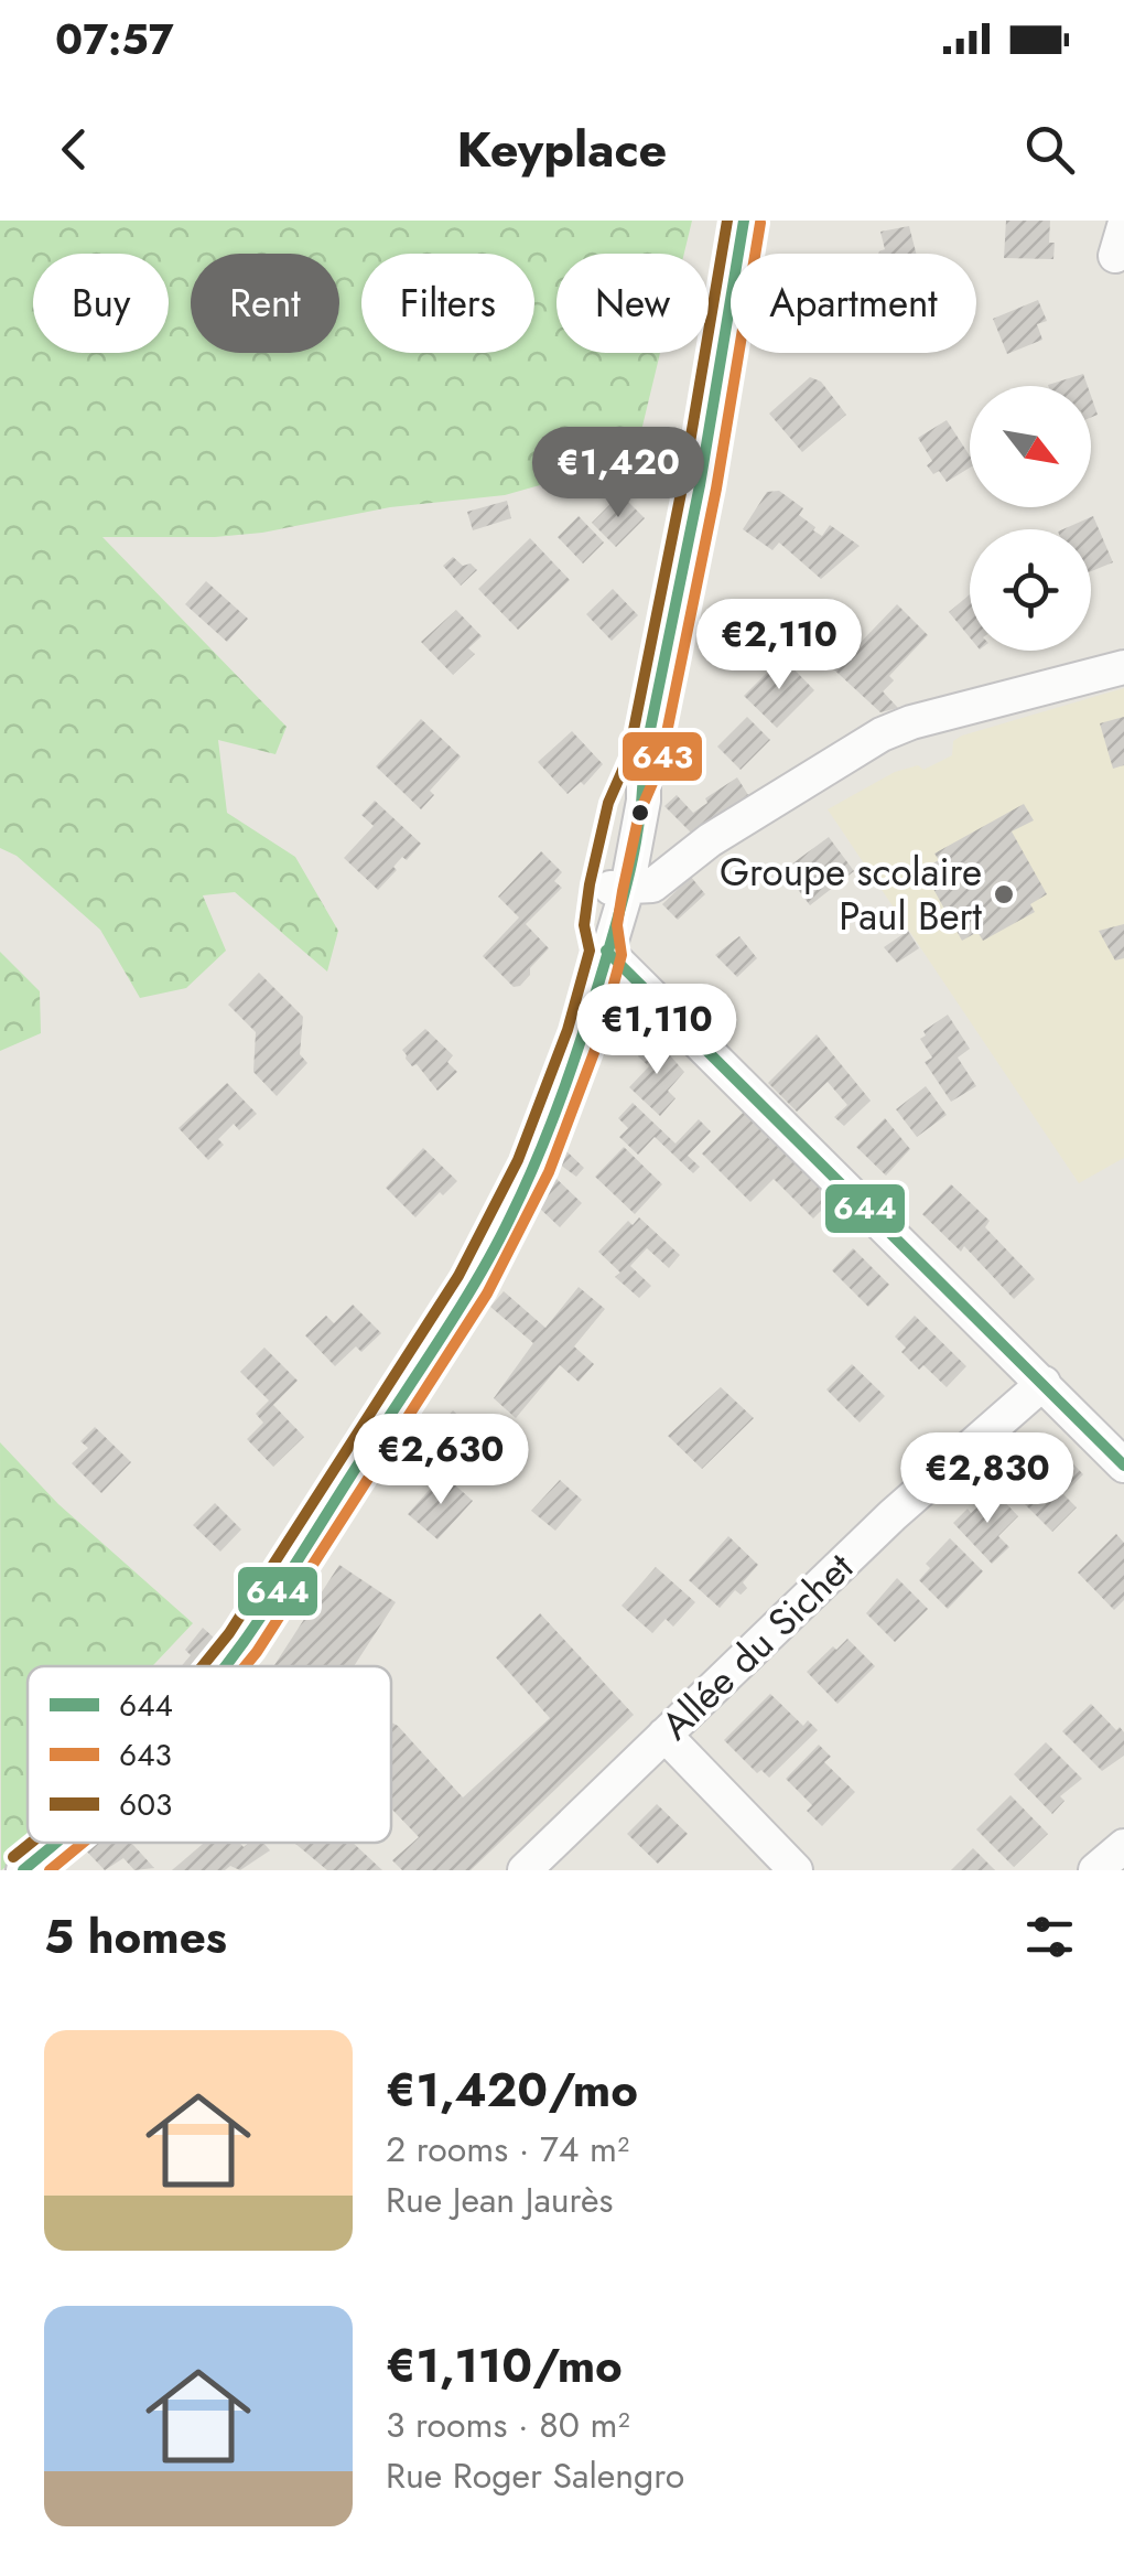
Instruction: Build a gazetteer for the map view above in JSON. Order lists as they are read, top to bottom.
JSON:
{
  "streets": {
    "street": ["Allée du Sichet"]
  },
  "places": ["Groupe scolaire Paul Bert"],
  "lines": ["transit line 644", "transit line 603", "transit line 643"],
  "legend": ["644", "643", "603"],
  "north": "bottom right",
  "page": {
    "status": "07:57",
    "header": "Keyplace",
    "chip": [
      "Buy",
      "Rent",
      "Filters",
      "New",
      "Apartment"
    ],
    "price": [
      "€1,420",
      "€2,110",
      "€1,110",
      "€2,630",
      "€2,830"
    ],
    "heading": "5 homes",
    "list": [
      {
        "name": "€1,420/mo",
        "note": "2 rooms · 74 m² · Rue Jean Jaurès"
      },
      {
        "name": "€1,110/mo",
        "note": "3 rooms · 80 m² · Rue Roger Salengro"
      }
    ]
  }
}
